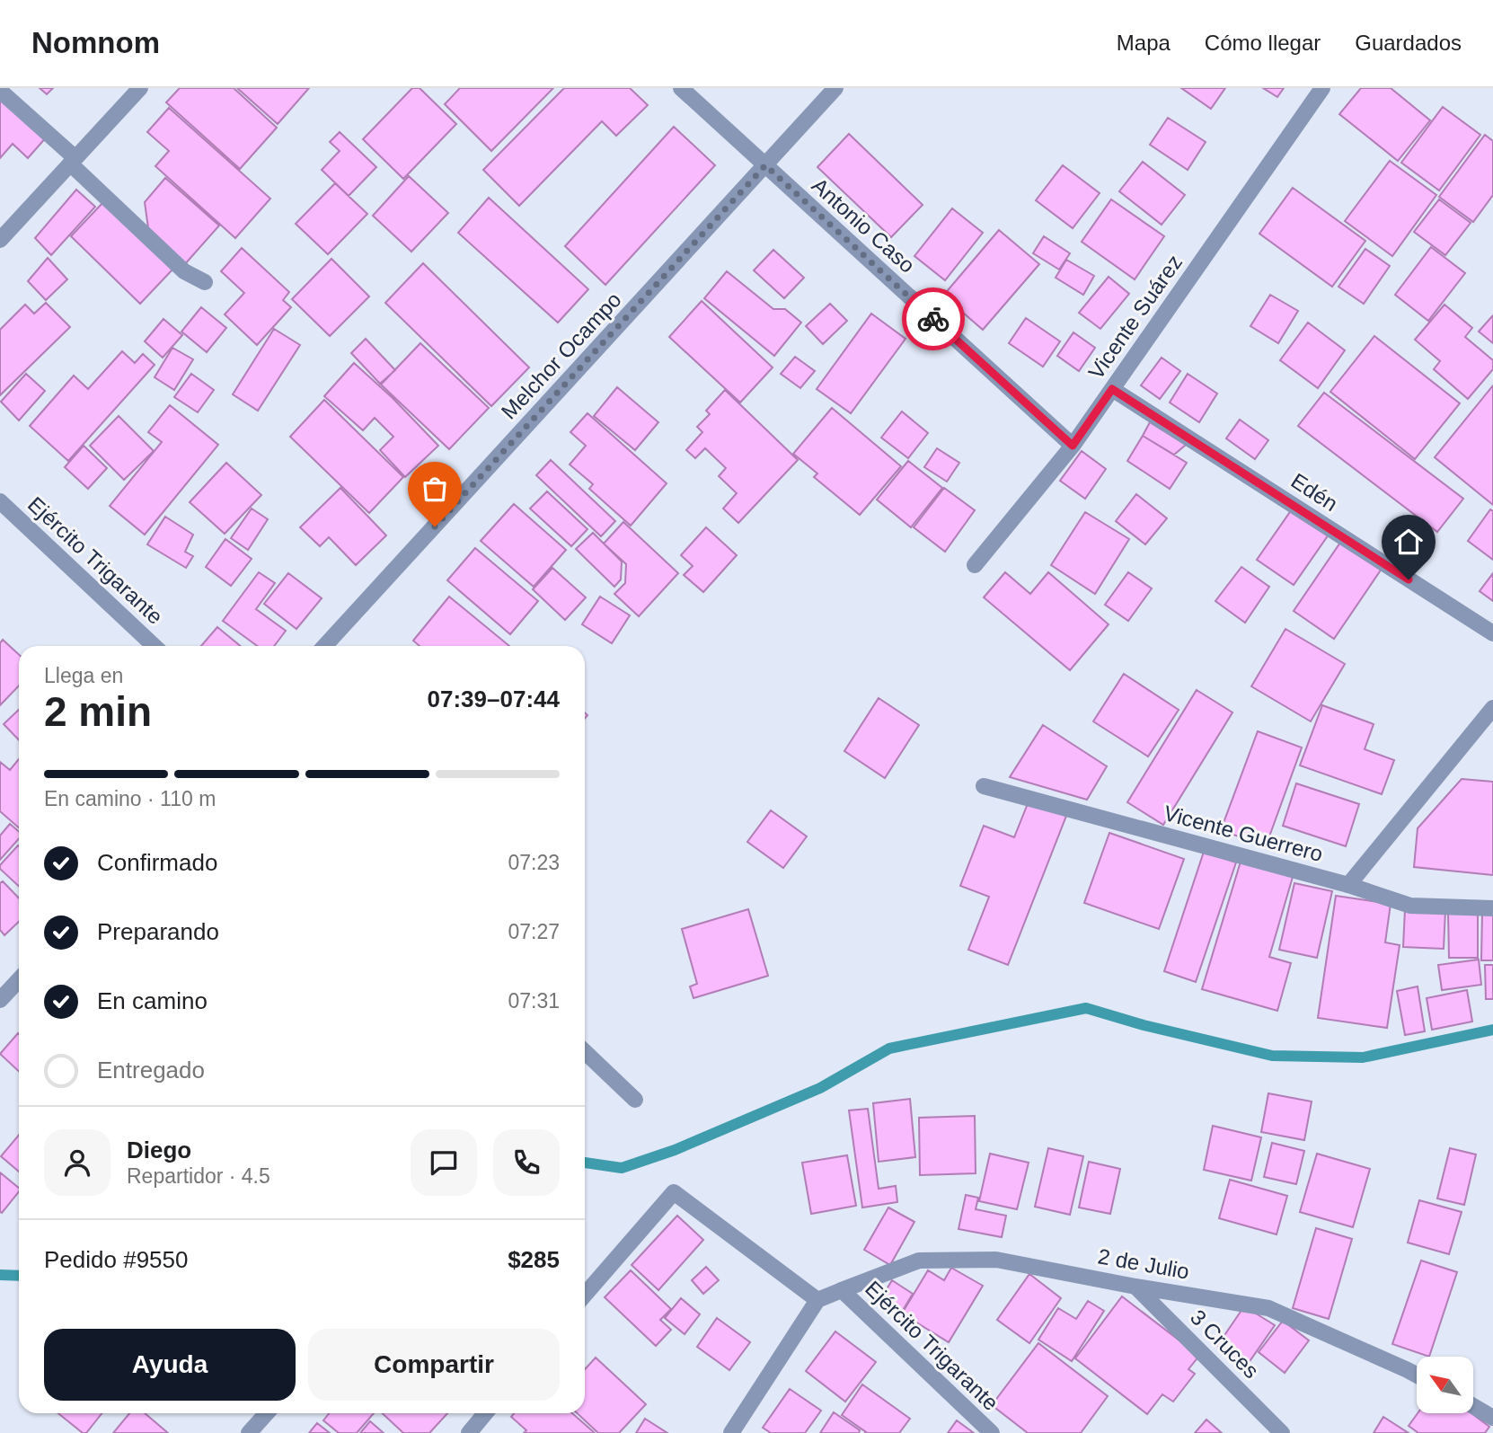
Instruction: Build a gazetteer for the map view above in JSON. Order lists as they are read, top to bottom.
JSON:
{
  "streets": {
    "street": [
      "Antonio Caso",
      "Vicente Suárez",
      "Melchor Ocampo",
      "Edén",
      "Ejército Trigarante",
      "Vicente Guerrero",
      "2 de Julio",
      "3 Cruces"
    ]
  },
  "crossings": [
    ["Antonio Caso", "Vicente Suárez"],
    ["Antonio Caso", "Melchor Ocampo"],
    ["Vicente Suárez", "Edén"],
    ["Ejército Trigarante", "2 de Julio"],
    ["2 de Julio", "3 Cruces"]
  ],
  "north": "top left",
  "page": {
    "header": "Nomnom",
    "nav": ["Mapa", "Cómo llegar", "Guardados"],
    "heading": ["2 min", "Llega en", "07:39–07:44"],
    "panel": [
      "Diego",
      "Repartidor · 4.5",
      "Pedido #9550",
      "$285"
    ],
    "bar": "En camino · 110 m",
    "list": [
      ["Confirmado", "07:23"],
      ["Preparando", "07:27"],
      ["En camino", "07:31"],
      "Entregado"
    ],
    "buttons": ["Ayuda", "Compartir"]
  }
}
